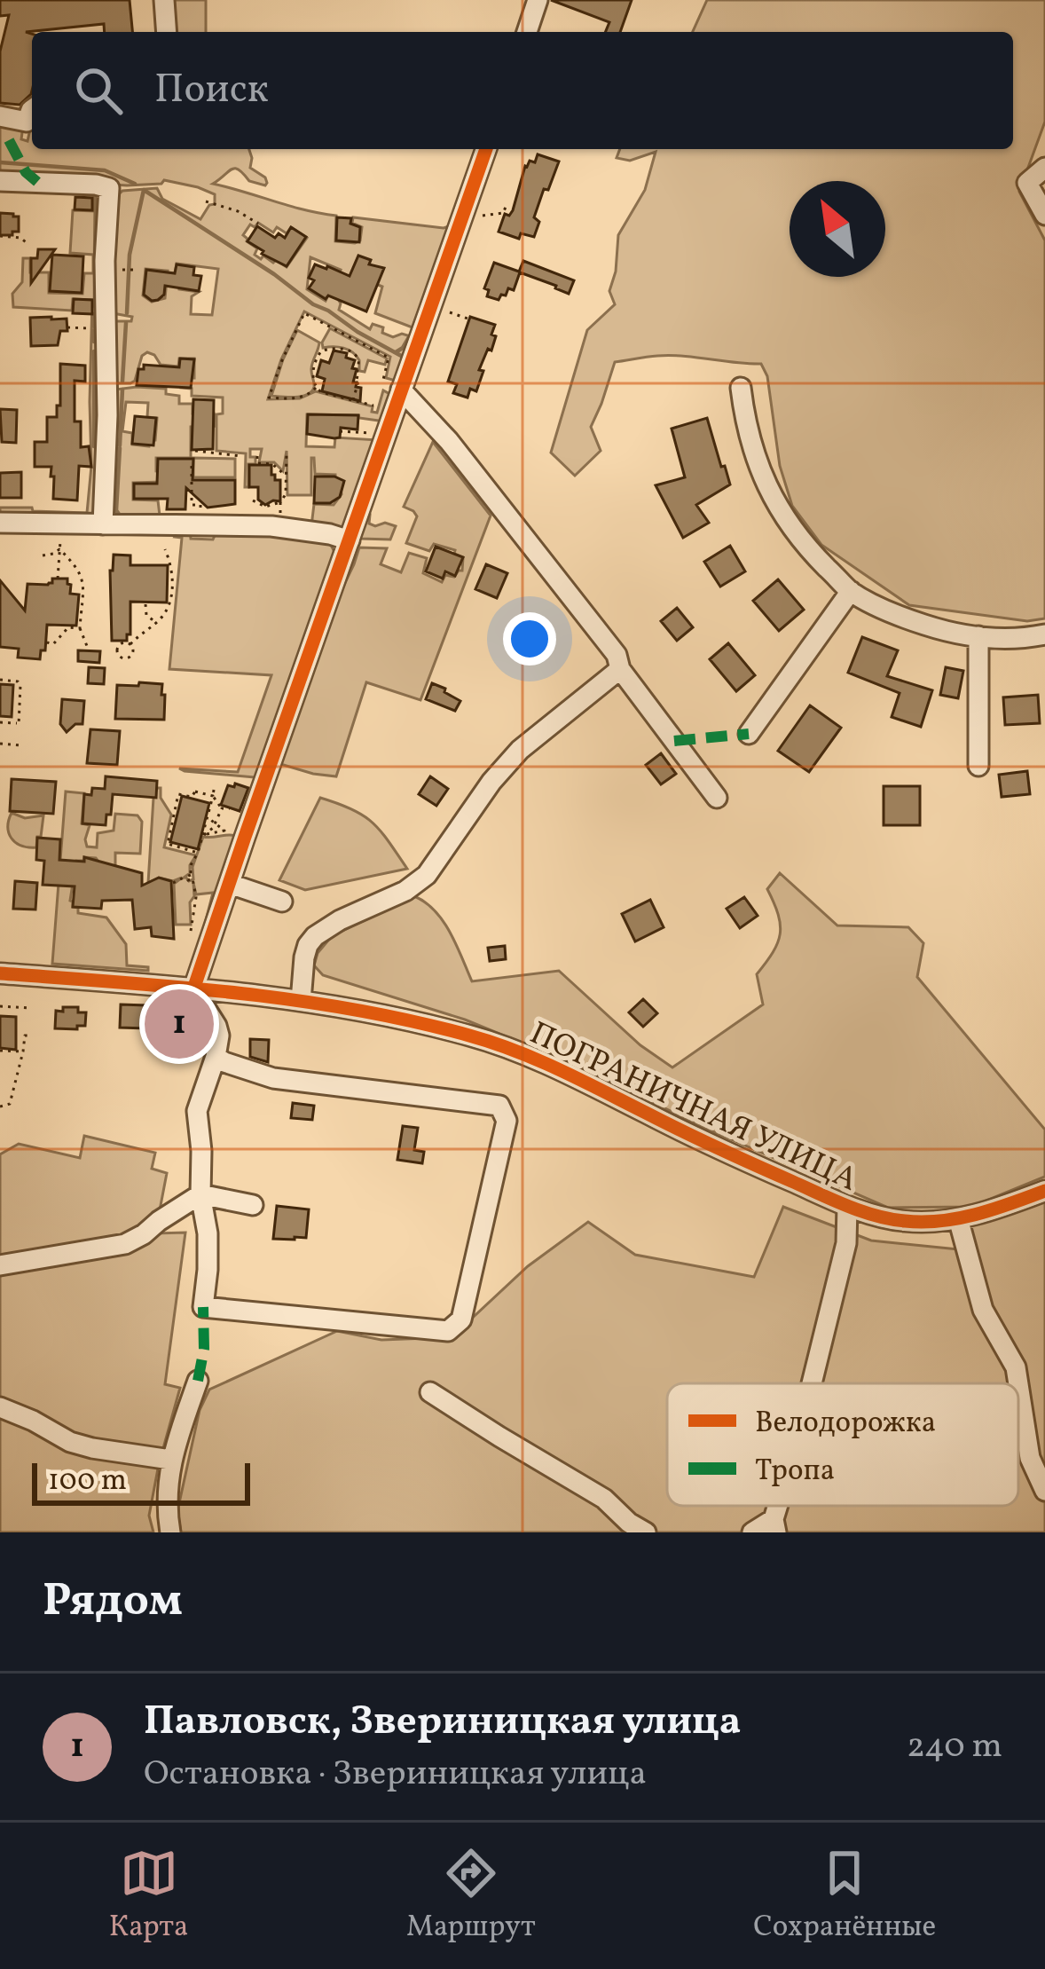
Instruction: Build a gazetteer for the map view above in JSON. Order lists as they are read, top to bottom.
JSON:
{
  "streets": {
    "street": ["ПОГРАНИЧНАЯ УЛИЦА"]
  },
  "legend": ["Велодорожка", "Тропа"],
  "scale_bar": "100 m",
  "north": "top left",
  "page": {
    "search": "Поиск",
    "pins": "1",
    "scale": "100 m",
    "heading": "Рядом",
    "list": [
      {
        "mark": "1",
        "name": "Павловск, Звериницкая улица",
        "note": "Остановка · Звериницкая улица",
        "value": "240 m"
      }
    ],
    "nav": ["Карта", "Маршрут", "Сохранённые"]
  }
}
